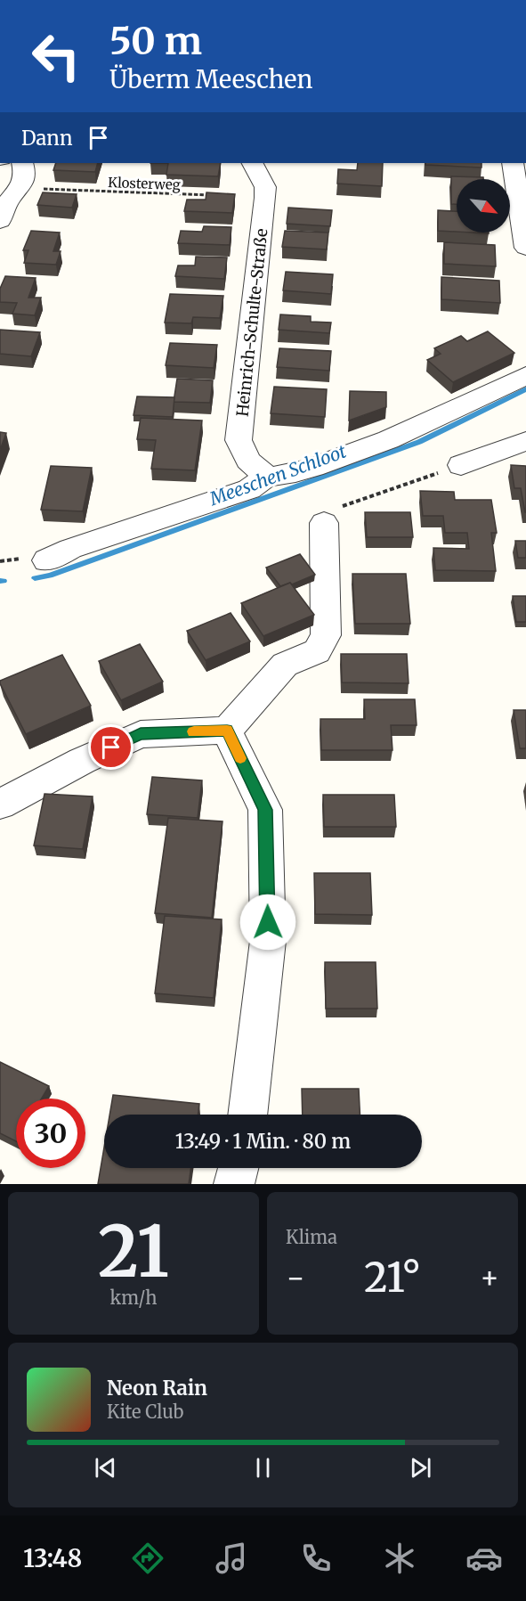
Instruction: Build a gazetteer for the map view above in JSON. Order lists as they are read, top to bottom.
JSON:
{
  "streets": {
    "street": ["Heinrich-Schulte-Straße"],
    "path": ["Klosterweg"]
  },
  "water": ["Meeschen Schloot"],
  "north": "bottom right",
  "page": {
    "turn": ["50 m", "Überm Meeschen"],
    "then": "Dann",
    "limit": "30",
    "trip": "13:49 · 1 Min. · 80 m",
    "tile": [
      ["21", "km/h"],
      "Klima"
    ],
    "heat": ["−", "21°", "+"],
    "song": ["Neon Rain", "Kite Club"],
    "tabs": "13:48"
  }
}
